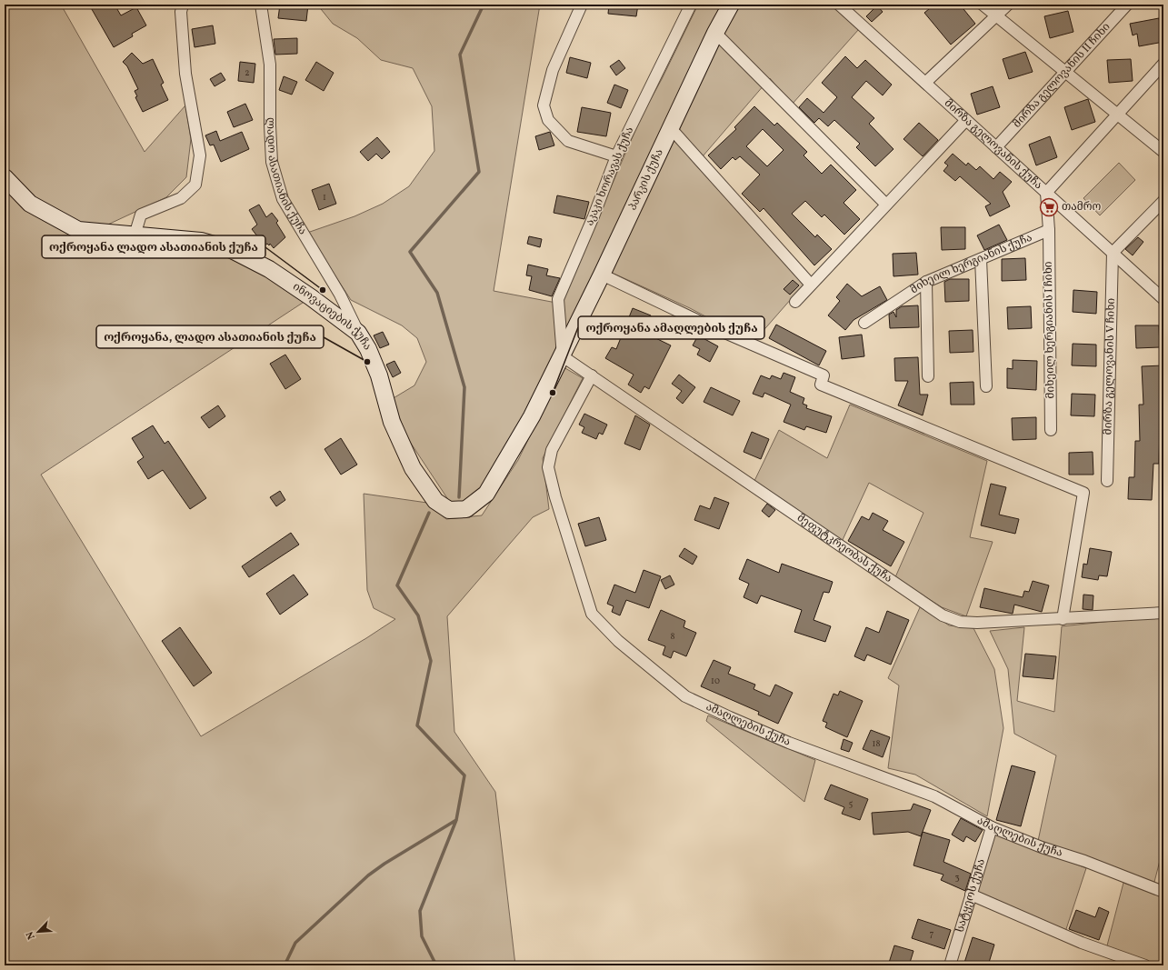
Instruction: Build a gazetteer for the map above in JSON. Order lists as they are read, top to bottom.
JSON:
{
  "streets": {
    "street": [
      "მირზა გელოვანის II ჩიხი",
      "მირზა გელოვანის ქუჩა",
      "ლადო ასათიანის ქუჩა",
      "აკაკი ხორავას ქუჩა",
      "პარკის ქუჩა",
      "მიხეილ ხერგიანის ქუჩა",
      "ინოვაციების ქუჩა",
      "მიხეილ ხერგიანის I ჩიხი",
      "მირზა გელოვანის V ჩიხი",
      "მეფუტკრეობას ქუჩა",
      "ამაღლების ქუჩა",
      "სატყეოს ქუჩა"
    ]
  },
  "crossings": [
    ["მირზა გელოვანის II ჩიხი", "მირზა გელოვანის ქუჩა"],
    ["მირზა გელოვანის ქუჩა", "მირზა გელოვანის V ჩიხი"],
    ["ლადო ასათიანის ქუჩა", "ინოვაციების ქუჩა"],
    ["აკაკი ხორავას ქუჩა", "პარკის ქუჩა"],
    ["აკაკი ხორავას ქუჩა", "ინოვაციების ქუჩა"],
    ["აკაკი ხორავას ქუჩა", "მეფუტკრეობას ქუჩა"],
    ["პარკის ქუჩა", "ინოვაციების ქუჩა"],
    ["პარკის ქუჩა", "მეფუტკრეობას ქუჩა"],
    ["მიხეილ ხერგიანის ქუჩა", "მიხეილ ხერგიანის I ჩიხი"],
    ["ინოვაციების ქუჩა", "მეფუტკრეობას ქუჩა"],
    ["მეფუტკრეობას ქუჩა", "ამაღლების ქუჩა"],
    ["ამაღლების ქუჩა", "სატყეოს ქუჩა"]
  ],
  "places": {
    "supermarket": ["თამრო"],
    "other": ["ოქროყანა ლადო ასათიანის ქუჩა", "ოქროყანა, ლადო ასათიანის ქუჩა", "ოქროყანა ამაღლების ქუჩა"]
  },
  "house_numbers": [
    "2",
    "1",
    "8",
    "10",
    "18",
    "5",
    "3",
    "7"
  ],
  "north": "bottom left"
}
